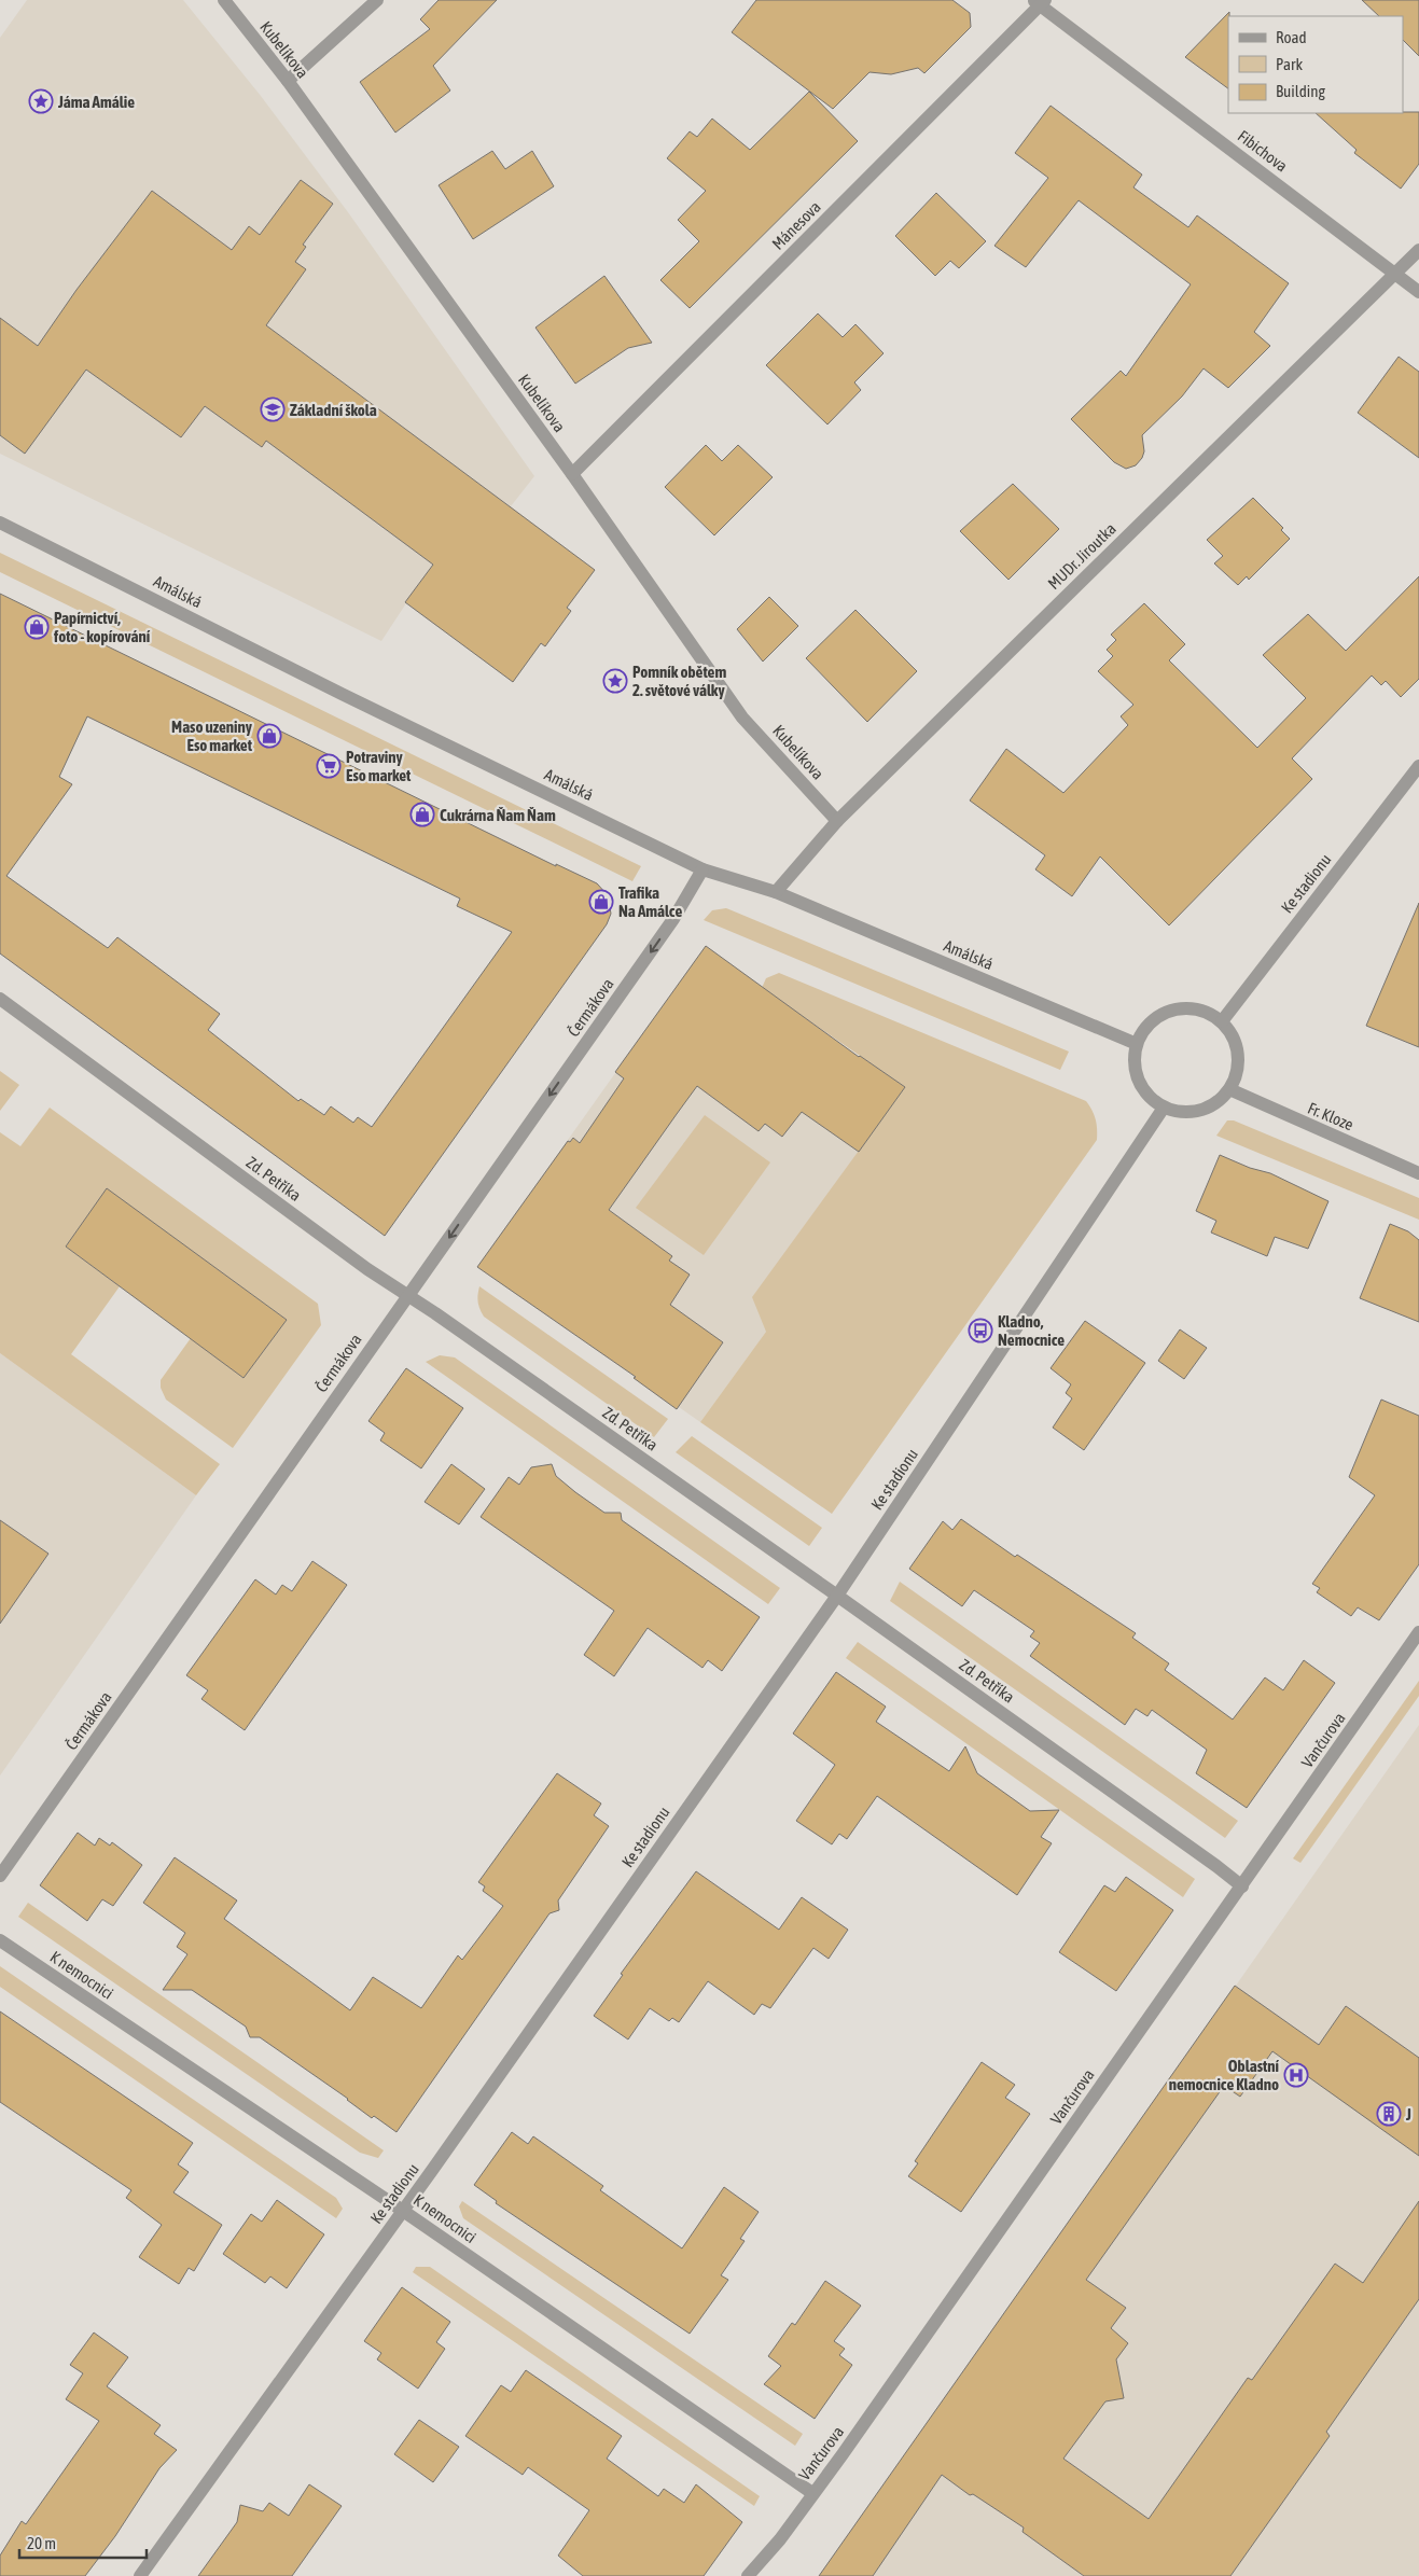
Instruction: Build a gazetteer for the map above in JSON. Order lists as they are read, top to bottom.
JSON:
{
  "streets": {
    "street": [
      "Kubelíkova",
      "Fibichova",
      "Mánesova",
      "MUDr. Jiroutka",
      "Amálská",
      "Ke stadionu",
      "Čermákova",
      "Fr. Kloze",
      "Zd. Petříka",
      "Vančurova",
      "K nemocnici"
    ]
  },
  "crossings": [
    ["Kubelíkova", "Mánesova"],
    ["Kubelíkova", "MUDr. Jiroutka"],
    ["Fibichova", "Mánesova"],
    ["Fibichova", "MUDr. Jiroutka"],
    ["MUDr. Jiroutka", "Amálská"],
    ["Amálská", "Ke stadionu"],
    ["Amálská", "Čermákova"],
    ["Amálská", "Fr. Kloze"],
    ["Ke stadionu", "Fr. Kloze"],
    ["Ke stadionu", "Zd. Petříka"],
    ["Ke stadionu", "K nemocnici"],
    ["Čermákova", "Zd. Petříka"],
    ["Zd. Petříka", "Vančurova"],
    ["Vančurova", "K nemocnici"]
  ],
  "one_way": ["Čermákova"],
  "places": {
    "place": ["Jáma Amálie", "Pomník obětem 2. světové války"],
    "school or university": ["Základní škola"],
    "shop": [
      "Papírnictví, foto - kopírování",
      "Maso uzeniny Eso market",
      "Cukrárna Ňam Ňam",
      "Trafika Na Amálce"
    ],
    "supermarket": ["Potraviny Eso market"],
    "bus stop": ["Kladno, Nemocnice"],
    "hospital": ["Oblastní nemocnice Kladno"],
    "building": ["J"]
  },
  "legend": ["Road", "Park", "Building"],
  "scale_bar": "20 m"
}
